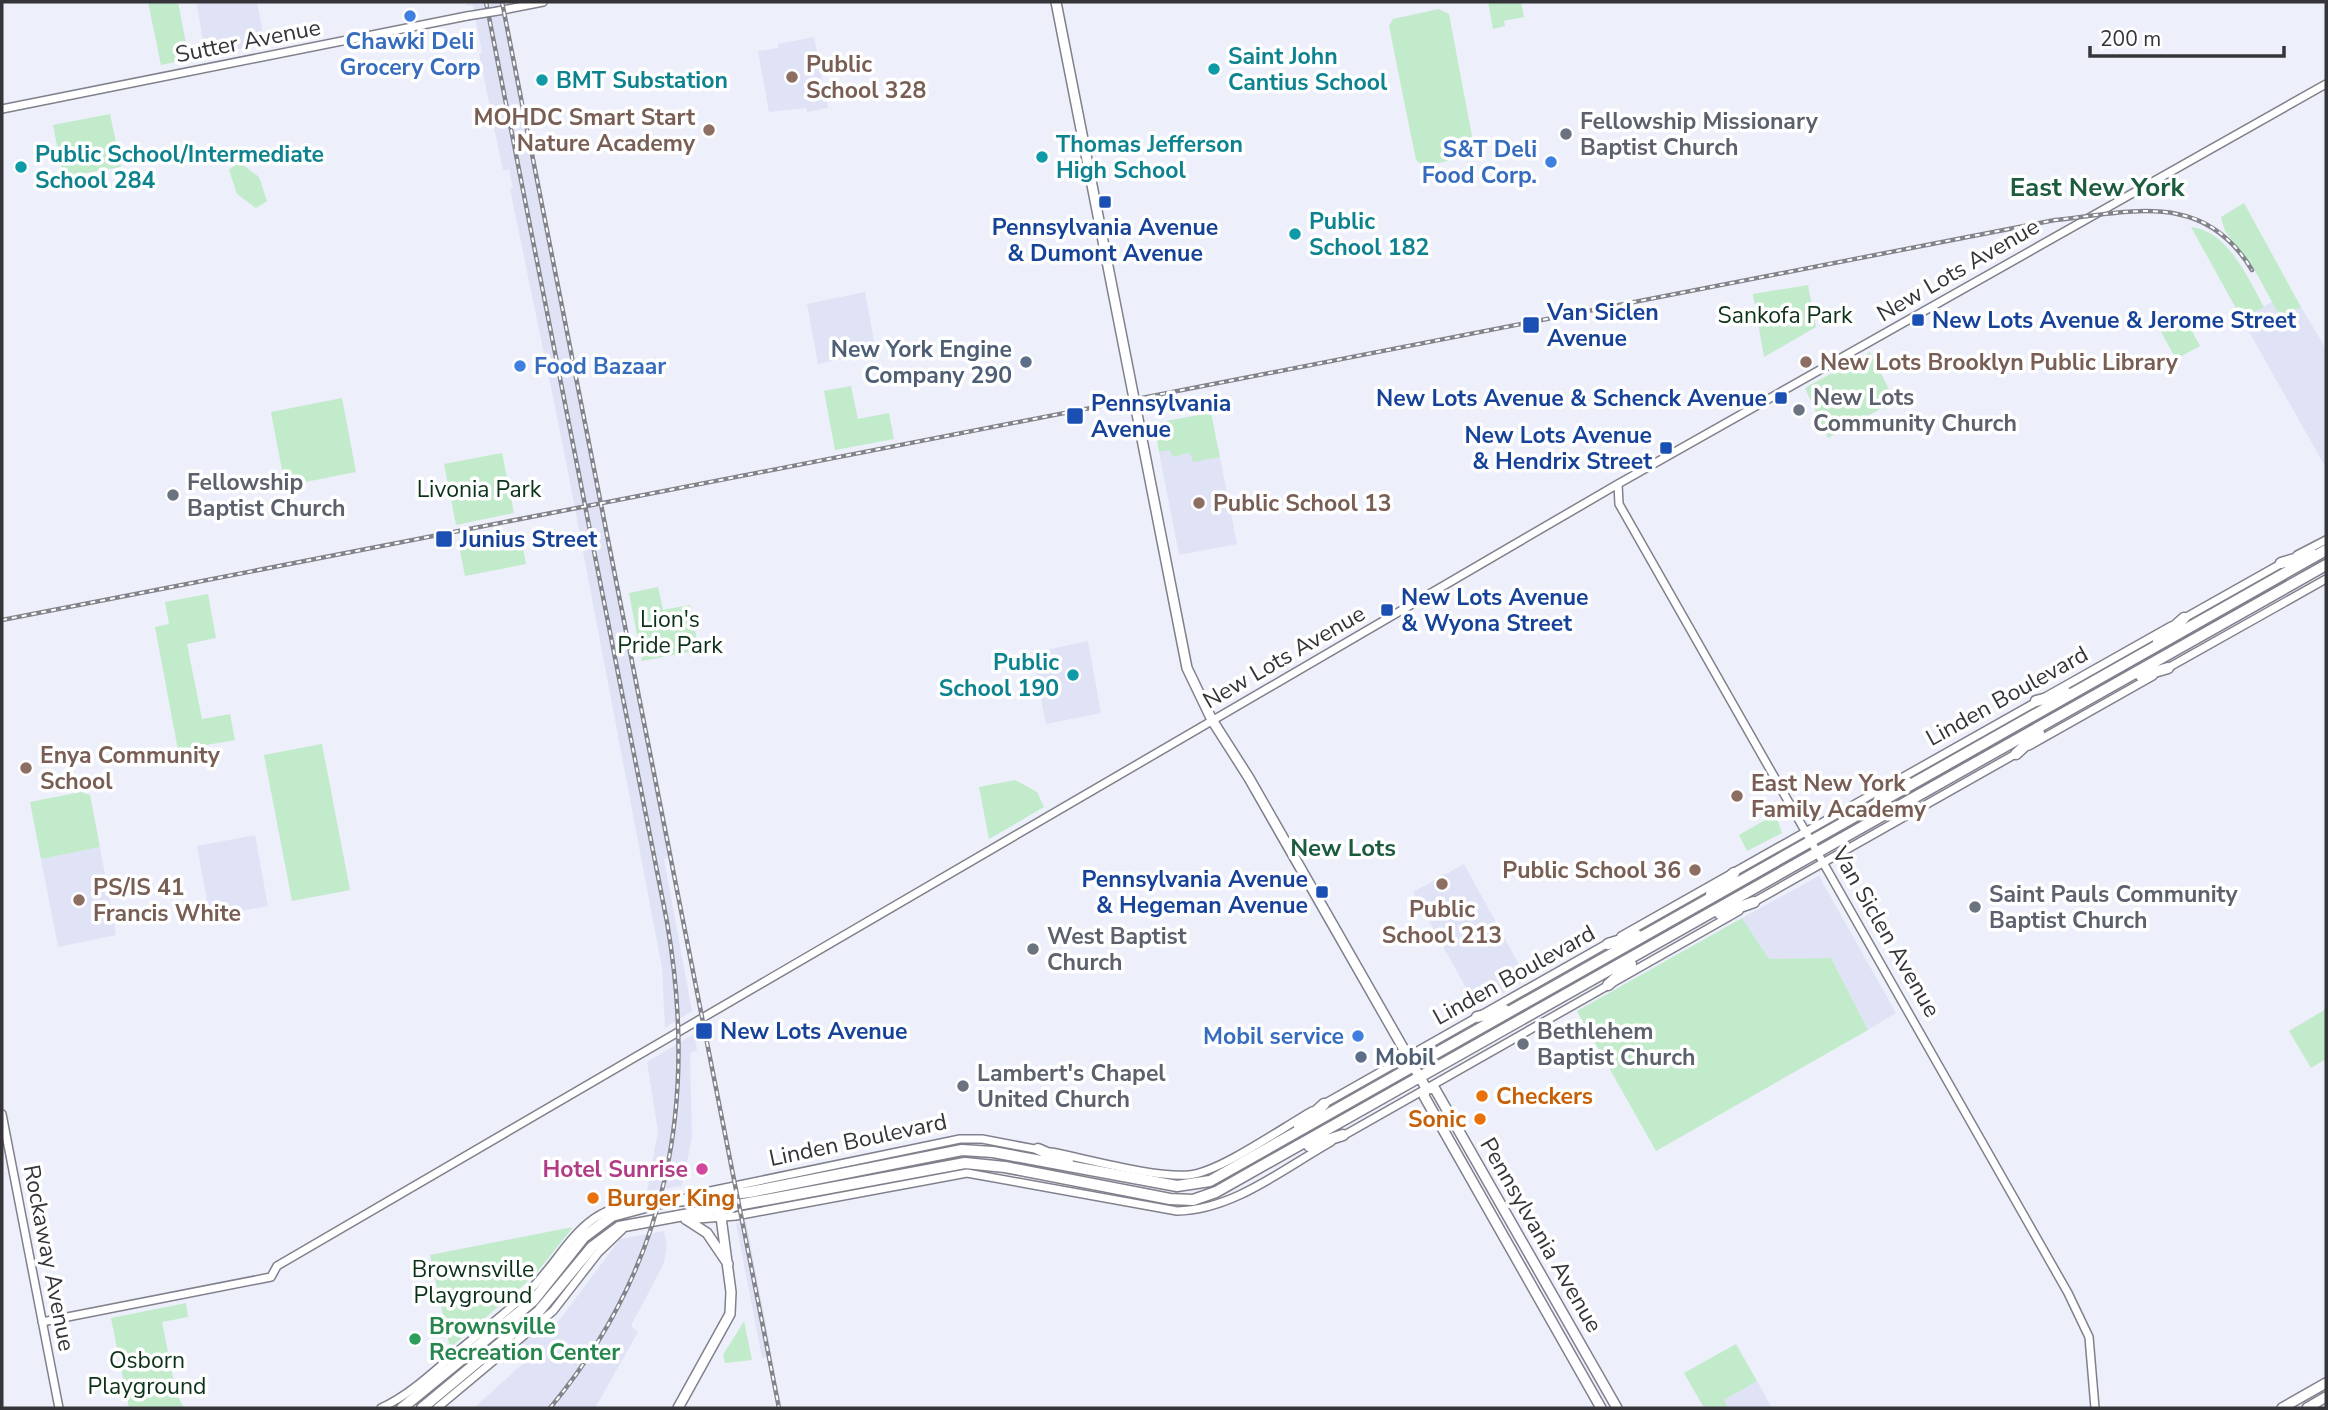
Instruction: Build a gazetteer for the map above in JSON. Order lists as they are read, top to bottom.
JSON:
{
  "streets": {
    "highway": ["Linden Boulevard"],
    "main road": ["Pennsylvania Avenue"],
    "street": [
      "Sutter Avenue",
      "New Lots Avenue",
      "Van Siclen Avenue",
      "Rockaway Avenue"
    ]
  },
  "crossings": [
    ["New Lots Avenue", "Van Siclen Avenue"],
    ["New Lots Avenue", "Pennsylvania Avenue"],
    ["New Lots Avenue", "Rockaway Avenue"],
    ["Linden Boulevard", "Van Siclen Avenue"],
    ["Linden Boulevard", "Pennsylvania Avenue"]
  ],
  "districts": ["East New York", "New Lots"],
  "parks": [
    "Sankofa Park",
    "Livonia Park",
    "Lion's Pride Park",
    "Brownsville Playground",
    "Osborn Playground"
  ],
  "places": {
    "other": [
      "Chawki Deli Grocery Corp",
      "Saint John Cantius School",
      "Public School 328",
      "BMT Substation",
      "MOHDC Smart Start Nature Academy",
      "Fellowship Missionary Baptist Church",
      "Thomas Jefferson High School",
      "S&T Deli Food Corp.",
      "Public School/Intermediate School 284",
      "Public School 182",
      "New York Engine Company 290",
      "New Lots Brooklyn Public Library",
      "Food Bazaar",
      "New Lots Community Church",
      "Fellowship Baptist Church",
      "Public School 13",
      "Public School 190",
      "Enya Community School",
      "East New York Family Academy",
      "Public School 36",
      "Public School 213",
      "PS/IS 41 Francis White",
      "Saint Pauls Community Baptist Church",
      "West Baptist Church",
      "Mobil service",
      "Bethlehem Baptist Church",
      "Mobil",
      "Lambert's Chapel United Church",
      "Checkers",
      "Sonic",
      "Hotel Sunrise",
      "Burger King",
      "Brownsville Recreation Center"
    ],
    "transit": [
      "Pennsylvania Avenue & Dumont Avenue",
      "New Lots Avenue & Jerome Street",
      "Van Siclen Avenue",
      "New Lots Avenue & Schenck Avenue",
      "Pennsylvania Avenue",
      "New Lots Avenue & Hendrix Street",
      "Junius Street",
      "New Lots Avenue & Wyona Street",
      "Pennsylvania Avenue & Hegeman Avenue",
      "New Lots Avenue"
    ]
  },
  "scale_bar": "200 m"
}
